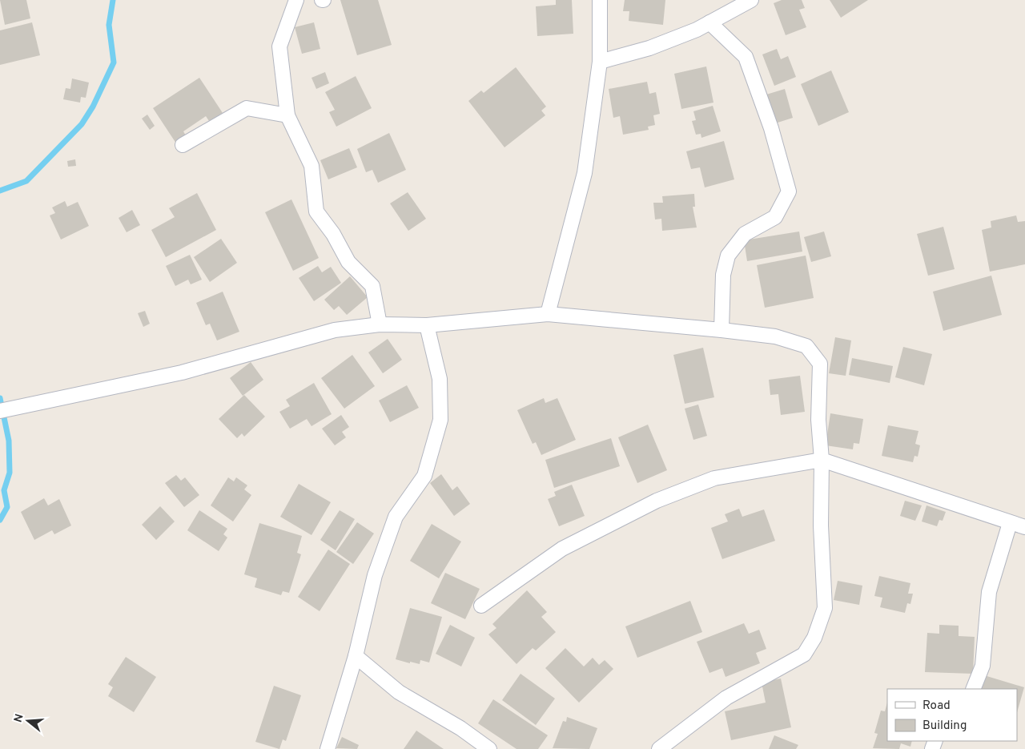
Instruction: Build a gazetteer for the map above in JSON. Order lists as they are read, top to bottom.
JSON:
{
  "legend": ["Road", "Building"],
  "north": "left"
}
